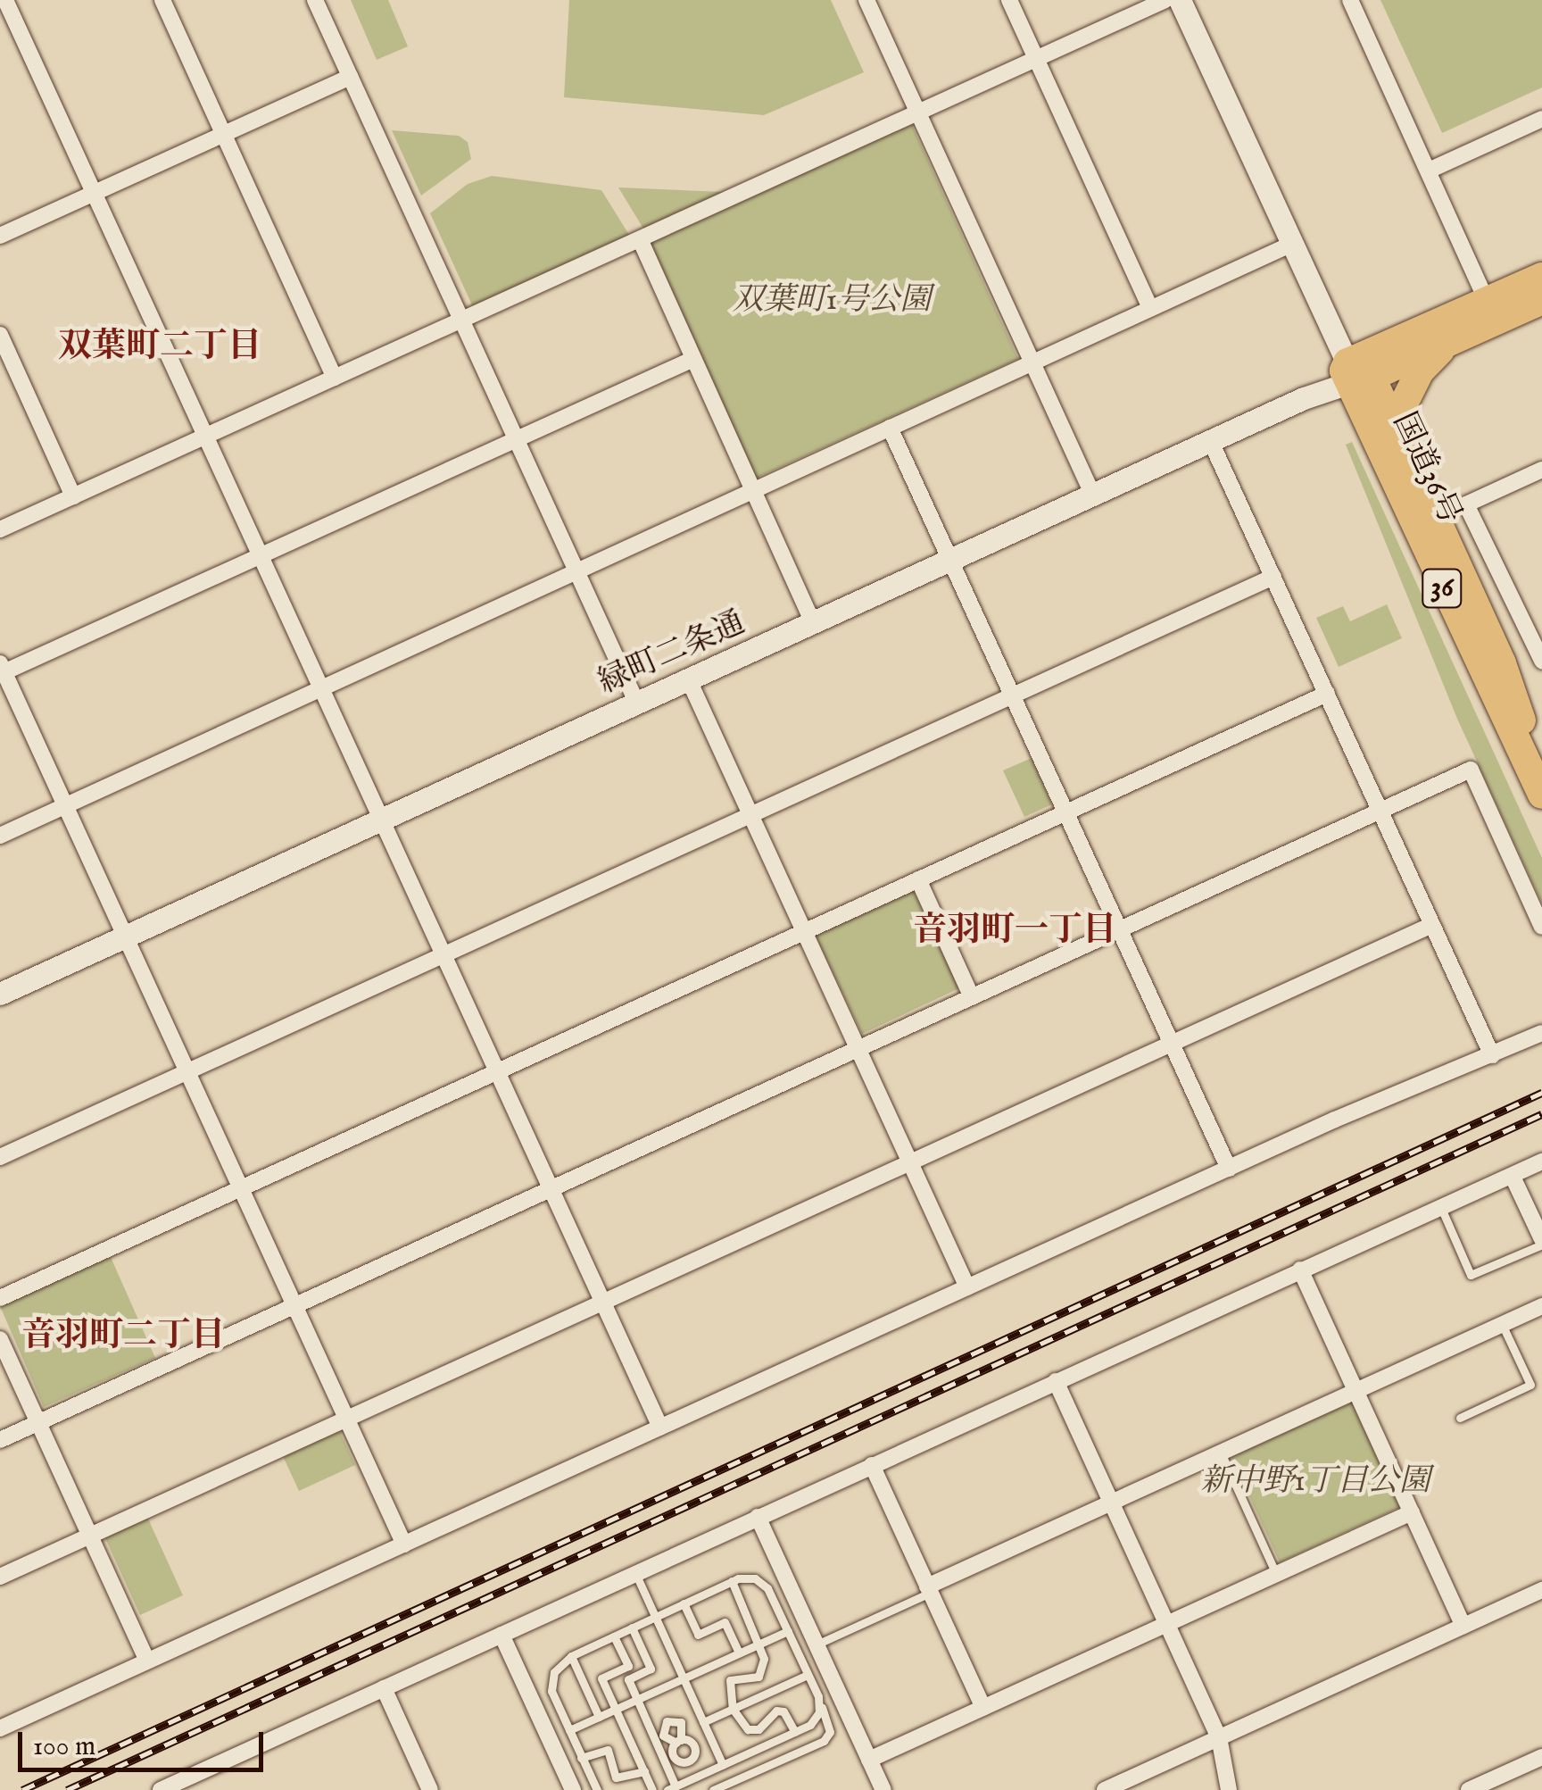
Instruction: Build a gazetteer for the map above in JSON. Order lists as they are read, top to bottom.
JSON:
{
  "streets": {
    "highway": ["国道36号", "36"],
    "street": ["緑町二条通"]
  },
  "crossings": [
    ["国道36号", "緑町二条通"]
  ],
  "districts": ["双葉町二丁目", "音羽町一丁目", "音羽町二丁目"],
  "parks": ["双葉町1号公園", "新中野1丁目公園"],
  "scale_bar": "100 m"
}
